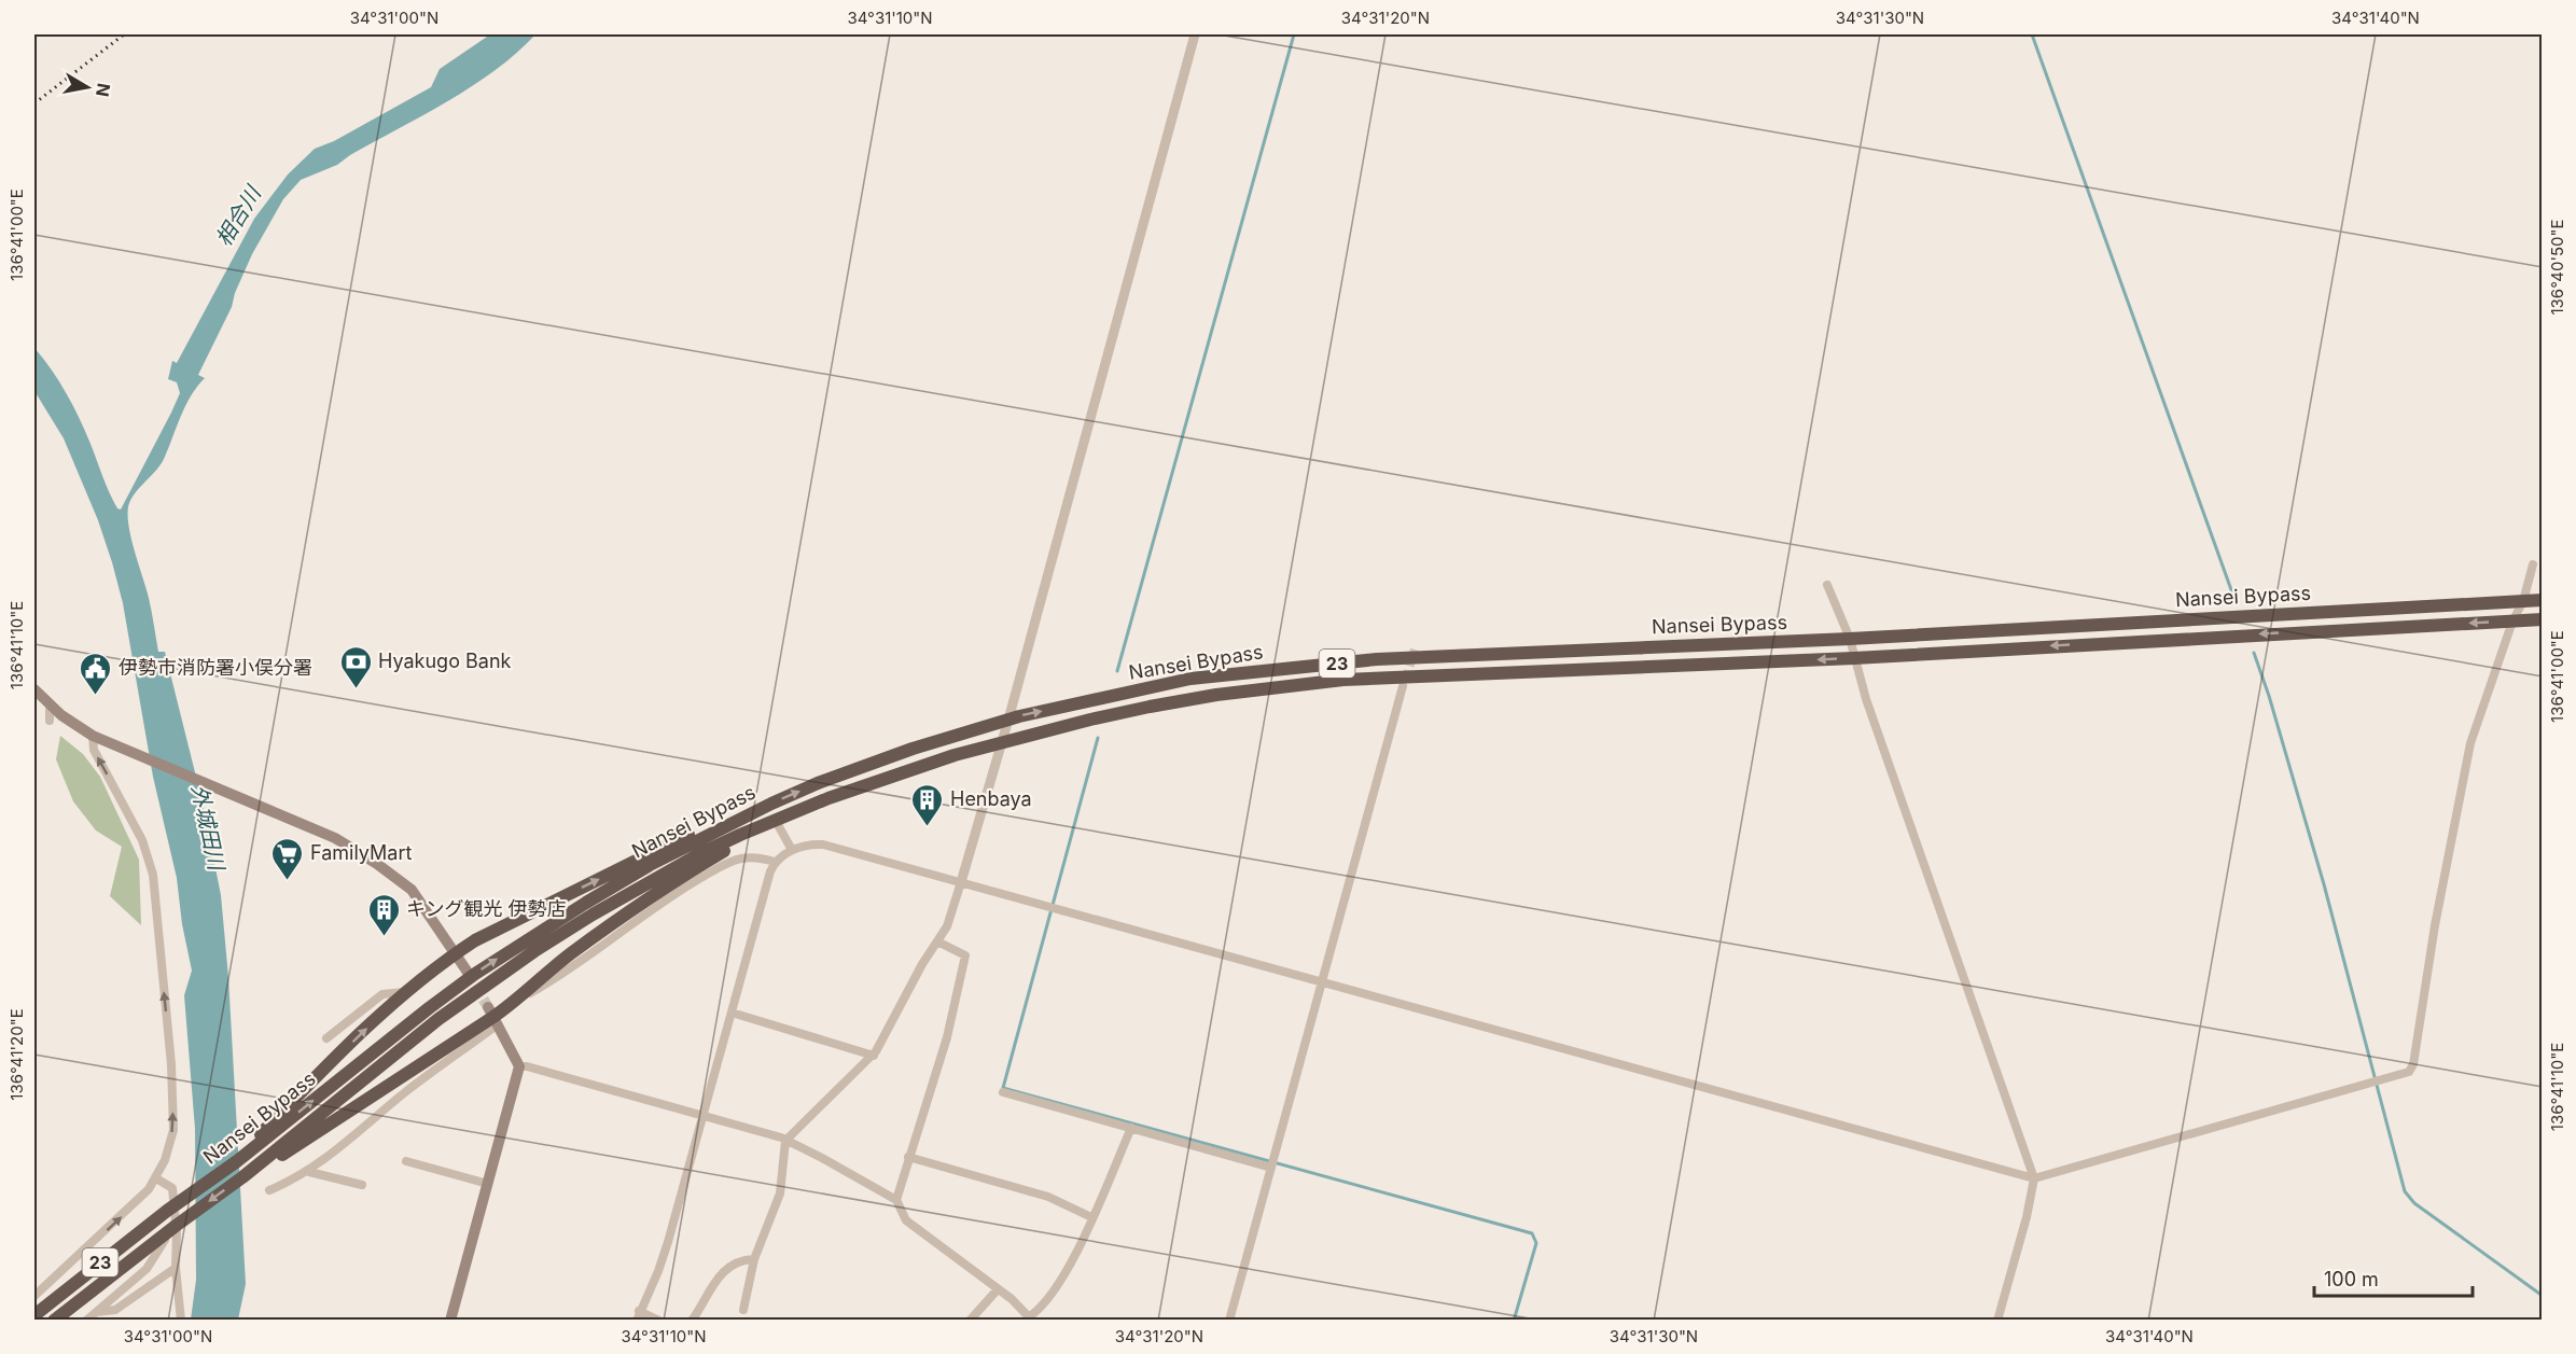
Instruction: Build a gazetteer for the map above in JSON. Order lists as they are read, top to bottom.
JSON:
{
  "streets": {
    "highway": ["Nansei Bypass", "23"]
  },
  "water": ["相合川", "外城田川"],
  "places": {
    "bank": ["Hyakugo Bank"],
    "public building": ["伊勢市消防署小俣分署"],
    "building": ["Henbaya", "キング観光 伊勢店"],
    "supermarket": ["FamilyMart"]
  },
  "scale_bar": "100 m",
  "north": "right",
  "coordinates": [
    "34°31'00\"N",
    "34°31'10\"N",
    "34°31'20\"N",
    "34°31'30\"N",
    "34°31'40\"N",
    "136°41'00\"E",
    "136°40'50\"E",
    "136°41'10\"E",
    "136°41'20\"E"
  ]
}
